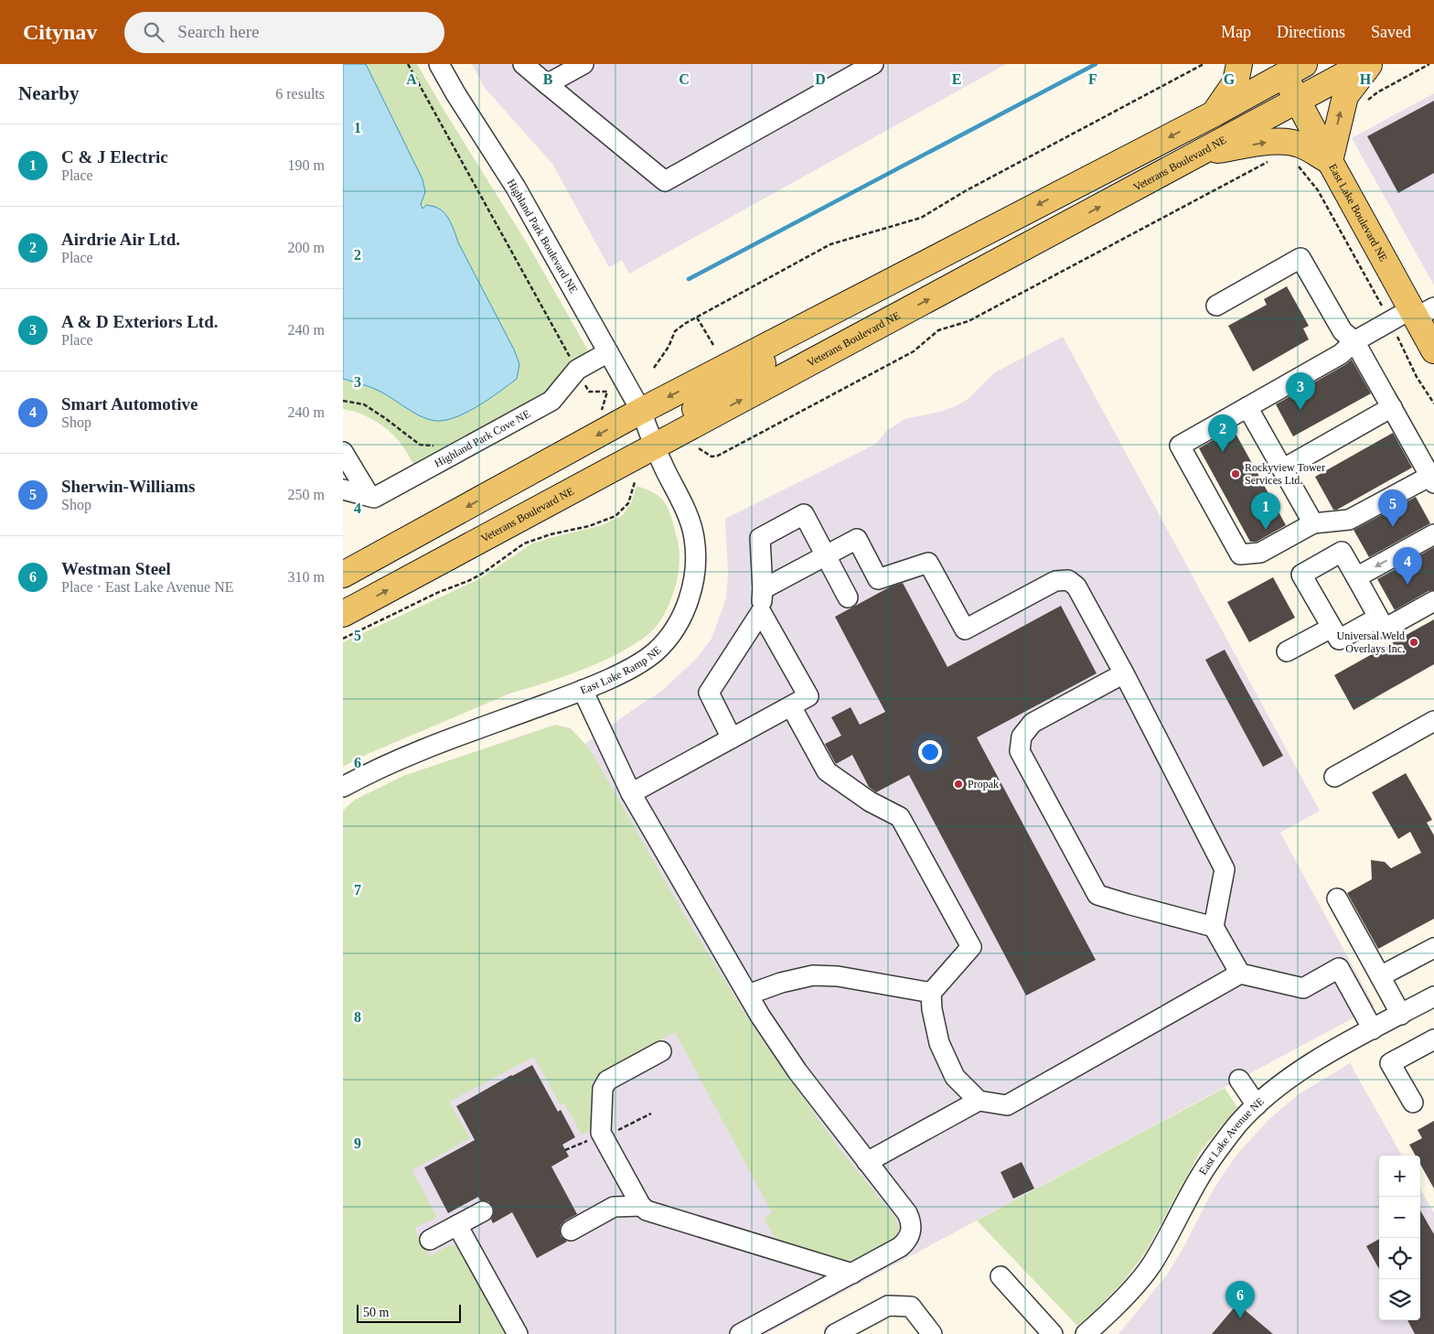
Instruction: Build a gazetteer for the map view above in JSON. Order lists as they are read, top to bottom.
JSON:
{
  "streets": {
    "main road": ["Veterans Boulevard NE", "East Lake Boulevard NE"],
    "street": [
      "Highland Park Boulevard NE",
      "Highland Park Cove NE",
      "East Lake Ramp NE",
      "East Lake Avenue NE"
    ]
  },
  "crossings": [
    ["Veterans Boulevard NE", "East Lake Boulevard NE"],
    ["Veterans Boulevard NE", "East Lake Ramp NE"],
    ["Highland Park Boulevard NE", "Highland Park Cove NE"],
    ["Highland Park Boulevard NE", "East Lake Ramp NE"]
  ],
  "places": ["Rockyview Tower Services Ltd.", "Universal Weld Overlays Inc.", "Propak"],
  "scale_bar": "50 m",
  "page": {
    "header": "Citynav",
    "search": "Search here",
    "nav": ["Map", "Directions", "Saved"],
    "heading": ["Nearby", "6 results"],
    "list": [
      {
        "mark": "1",
        "name": "C & J Electric",
        "note": "Place",
        "value": "190 m"
      },
      {
        "mark": "2",
        "name": "Airdrie Air Ltd.",
        "note": "Place",
        "value": "200 m"
      },
      {
        "mark": "3",
        "name": "A & D Exteriors Ltd.",
        "note": "Place",
        "value": "240 m"
      },
      {
        "mark": "4",
        "name": "Smart Automotive",
        "note": "Shop",
        "value": "240 m"
      },
      {
        "mark": "5",
        "name": "Sherwin-Williams",
        "note": "Shop",
        "value": "250 m"
      },
      {
        "mark": "6",
        "name": "Westman Steel",
        "note": "Place · East Lake Avenue NE",
        "value": "310 m"
      }
    ],
    "pins": [
      "3",
      "2",
      "5",
      "1",
      "4",
      "6"
    ],
    "map_buttons": ["+", "−"],
    "scale": "50 m"
  },
  "grid": {
    "columns": [
      "A",
      "B",
      "C",
      "D",
      "E",
      "F",
      "G",
      "H"
    ],
    "rows": [
      "1",
      "2",
      "3",
      "4",
      "5",
      "6",
      "7",
      "8",
      "9"
    ]
  }
}
